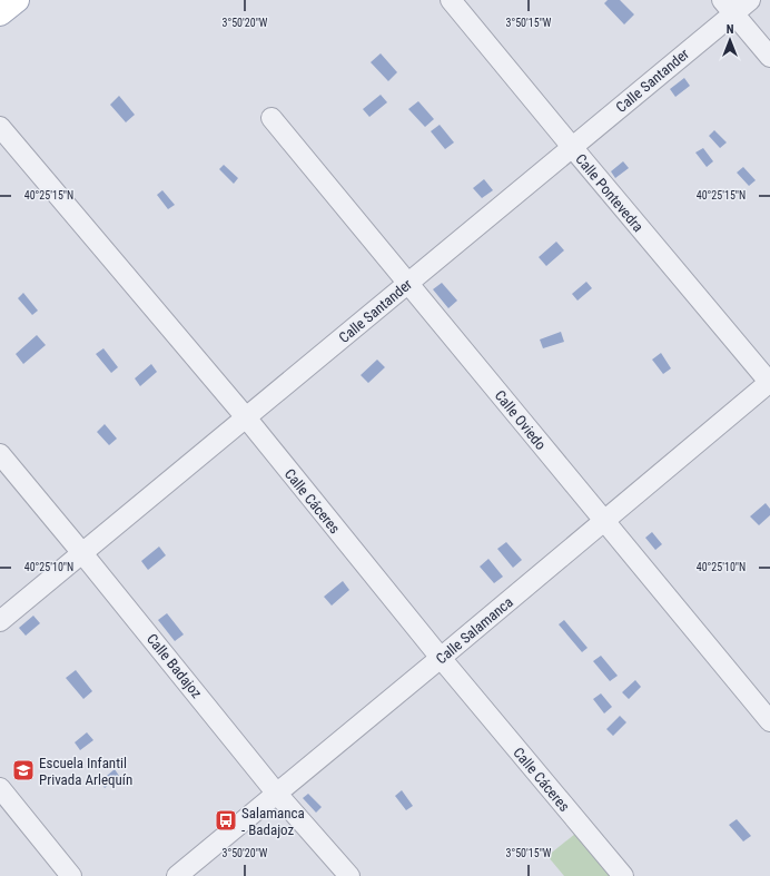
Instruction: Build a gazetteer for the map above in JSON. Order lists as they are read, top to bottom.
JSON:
{
  "streets": {
    "street": [
      "Calle Santander",
      "Calle Pontevedra",
      "Calle Oviedo",
      "Calle Cáceres",
      "Calle Salamanca",
      "Calle Badajoz"
    ]
  },
  "crossings": [
    ["Calle Santander", "Calle Pontevedra"],
    ["Calle Santander", "Calle Oviedo"],
    ["Calle Santander", "Calle Cáceres"],
    ["Calle Santander", "Calle Badajoz"],
    ["Calle Pontevedra", "Calle Salamanca"],
    ["Calle Oviedo", "Calle Salamanca"],
    ["Calle Cáceres", "Calle Salamanca"],
    ["Calle Salamanca", "Calle Badajoz"]
  ],
  "places": {
    "school or university": ["Escuela Infantil Privada Arlequín"],
    "bus stop": ["Salamanca - Badajoz"]
  },
  "north": "top",
  "coordinates": [
    "3°50'20\"W",
    "3°50'15\"W",
    "40°25'15\"N",
    "40°25'10\"N"
  ]
}
